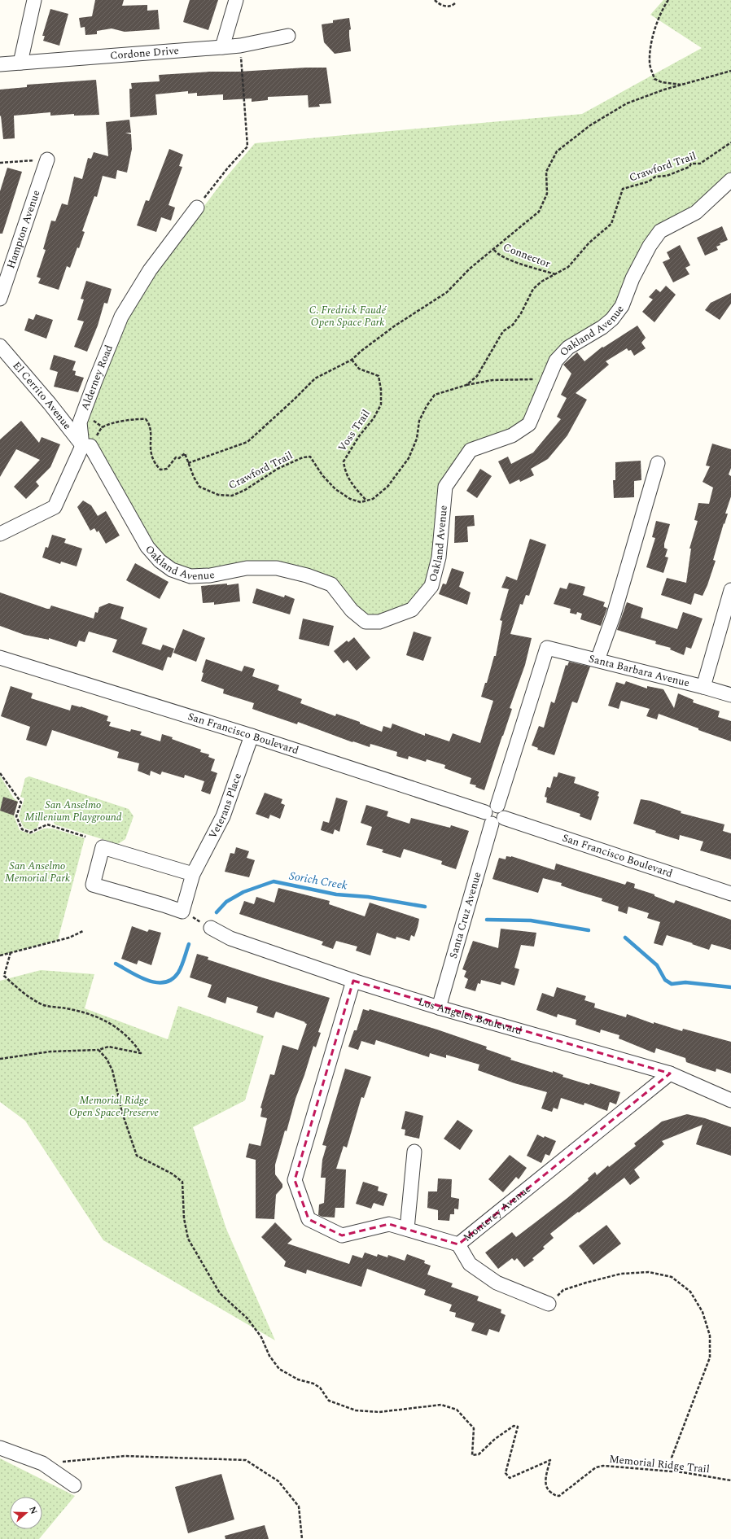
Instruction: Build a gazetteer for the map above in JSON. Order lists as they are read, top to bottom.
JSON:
{
  "streets": {
    "street": [
      "Cordone Drive",
      "Hampton Avenue",
      "Oakland Avenue",
      "Alderney Road",
      "El Cerrito Avenue",
      "Santa Barbara Avenue",
      "San Francisco Boulevard",
      "Veterans Place",
      "Santa Cruz Avenue",
      "Los Angeles Boulevard",
      "Monterey Avenue"
    ],
    "path": [
      "Crawford Trail",
      "Connector",
      "Voss Trail",
      "Memorial Ridge Trail"
    ]
  },
  "crossings": [
    ["Crawford Trail", "Connector"],
    ["Crawford Trail", "Voss Trail"],
    ["Oakland Avenue", "Alderney Road"],
    ["Oakland Avenue", "El Cerrito Avenue"],
    ["Alderney Road", "El Cerrito Avenue"],
    ["Santa Barbara Avenue", "Santa Cruz Avenue"],
    ["San Francisco Boulevard", "Veterans Place"],
    ["San Francisco Boulevard", "Santa Cruz Avenue"],
    ["Santa Cruz Avenue", "Los Angeles Boulevard"],
    ["Los Angeles Boulevard", "Monterey Avenue"]
  ],
  "water": ["Sorich Creek"],
  "parks": [
    "C. Fredrick Faudé Open Space Park",
    "San Anselmo Millenium Playground",
    "San Anselmo Memorial Park",
    "Memorial Ridge Open Space Preserve"
  ],
  "north": "right"
}
